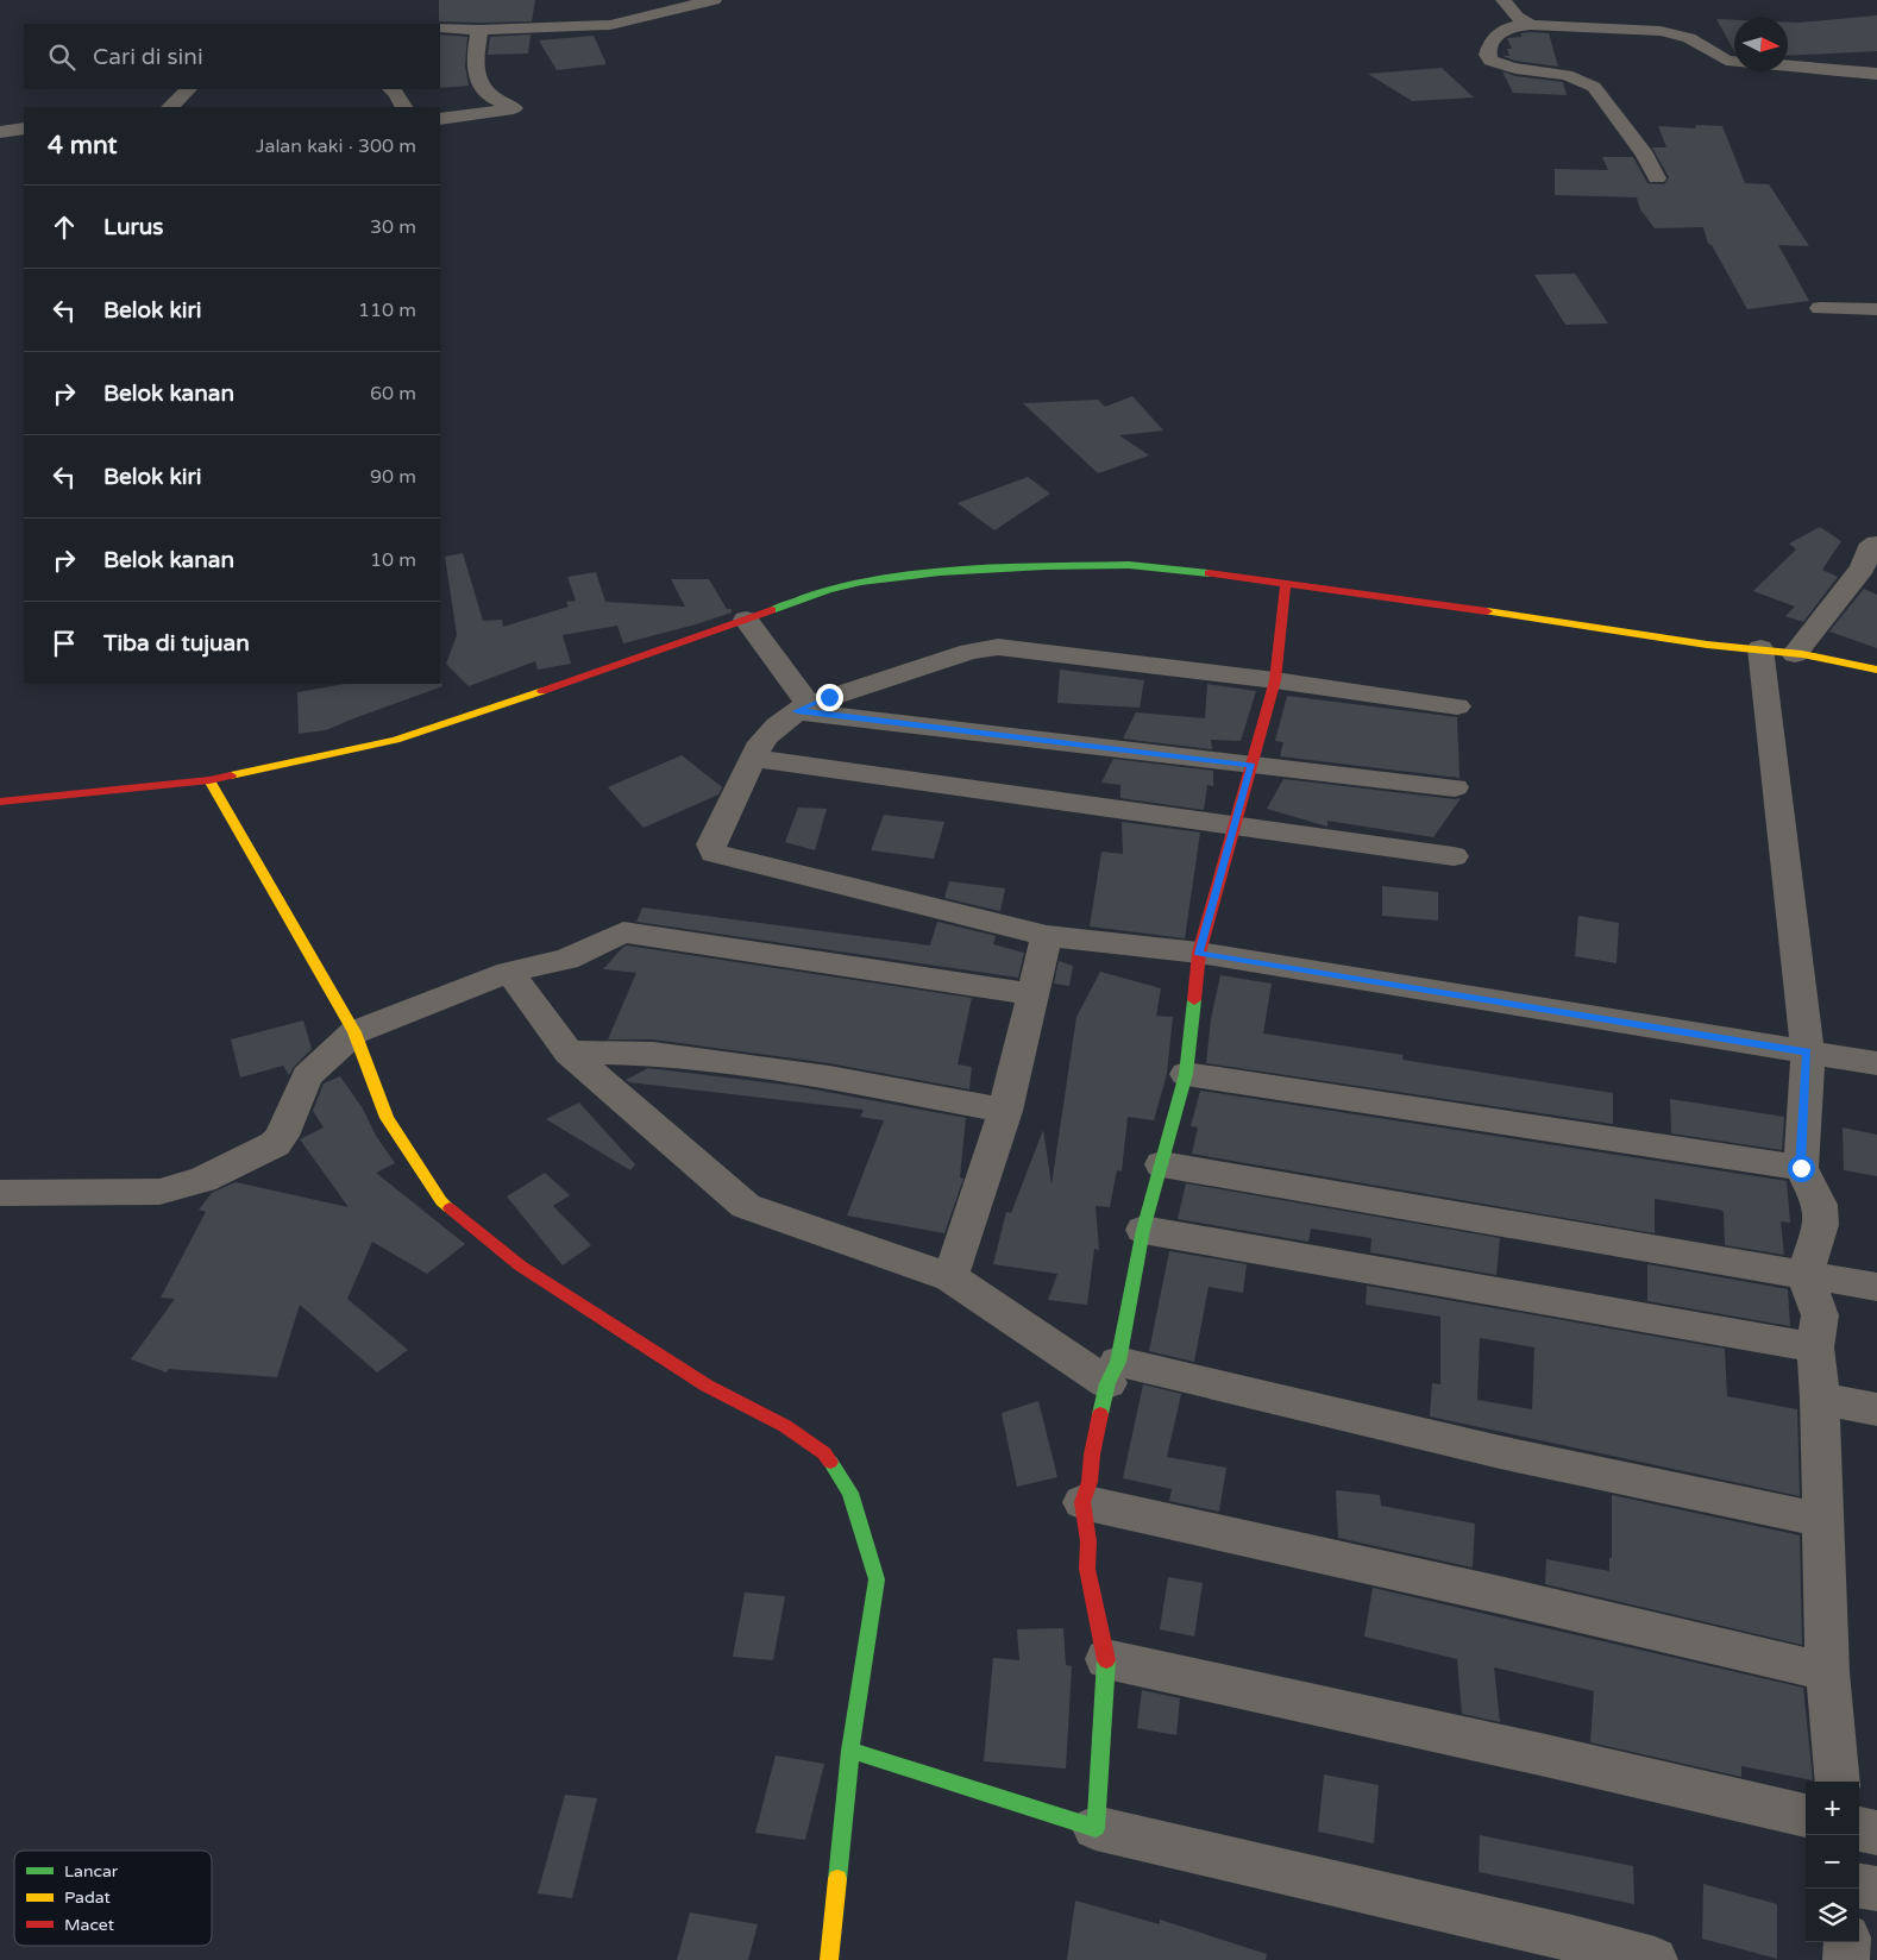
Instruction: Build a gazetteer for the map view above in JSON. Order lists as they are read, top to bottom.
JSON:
{
  "legend": ["Lancar", "Padat", "Macet"],
  "north": "right",
  "page": {
    "search": "Cari di sini",
    "heading": ["4 mnt", "Jalan kaki · 300 m"],
    "list": [
      ["Lurus", "30 m"],
      ["Belok kiri", "110 m"],
      ["Belok kanan", "60 m"],
      ["Belok kiri", "90 m"],
      ["Belok kanan", "10 m"],
      "Tiba di tujuan"
    ],
    "map_buttons": ["+", "−"]
  }
}
